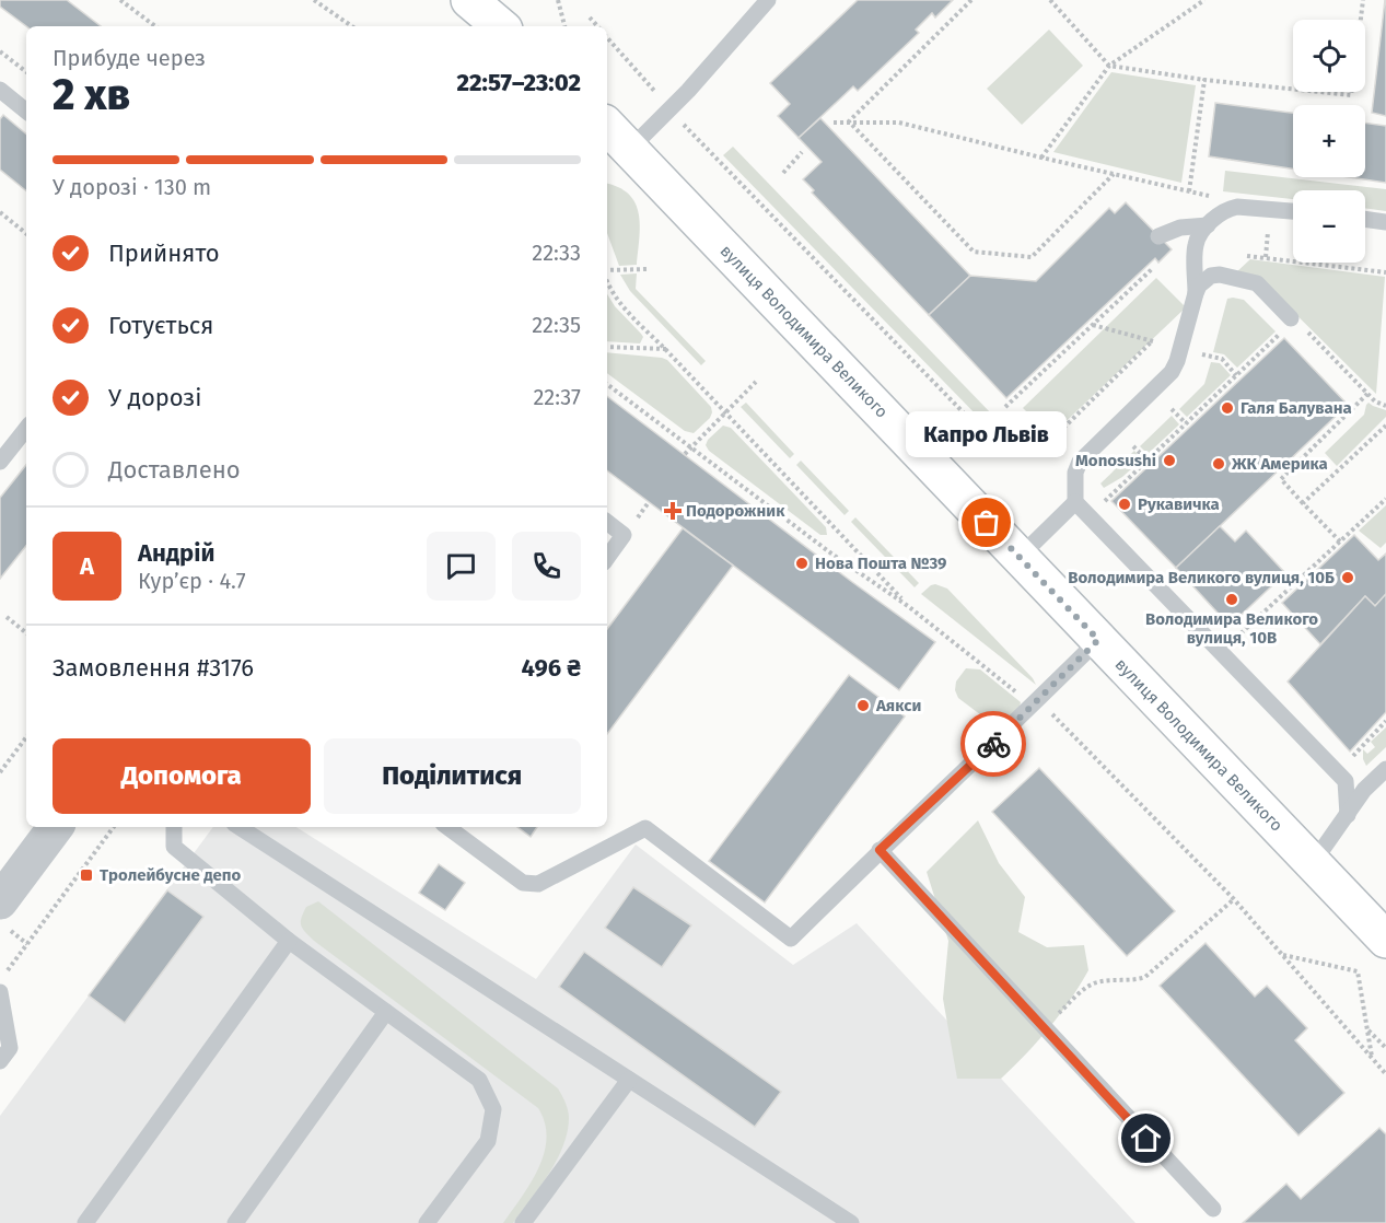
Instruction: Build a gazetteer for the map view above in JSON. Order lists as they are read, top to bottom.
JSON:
{
  "streets": {
    "main road": ["вулиця Володимира Великого"]
  },
  "places": {
    "other": [
      "Галя Балувана",
      "Monosushi",
      "ЖК Америка",
      "Рукавичка",
      "Капро Львів",
      "Нова Пошта №39",
      "Володимира Великого вулиця, 10Б",
      "Володимира Великого вулиця, 10В",
      "Аякси"
    ],
    "health": ["Подорожник"],
    "transit": ["Тролейбусне депо"]
  },
  "page": {
    "map_buttons": ["+", "−"],
    "heading": ["2 хв", "Прибуде через", "22:57–23:02"],
    "panel": [
      "Андрій",
      "Кур’єр · 4.7",
      "Замовлення #3176",
      "496 ₴"
    ],
    "bar": "У дорозі · 130 m",
    "list": [
      ["Прийнято", "22:33"],
      ["Готується", "22:35"],
      ["У дорозі", "22:37"],
      "Доставлено"
    ],
    "bubble": "Капро Львів",
    "round": "А",
    "buttons": ["Допомога", "Поділитися"]
  }
}
